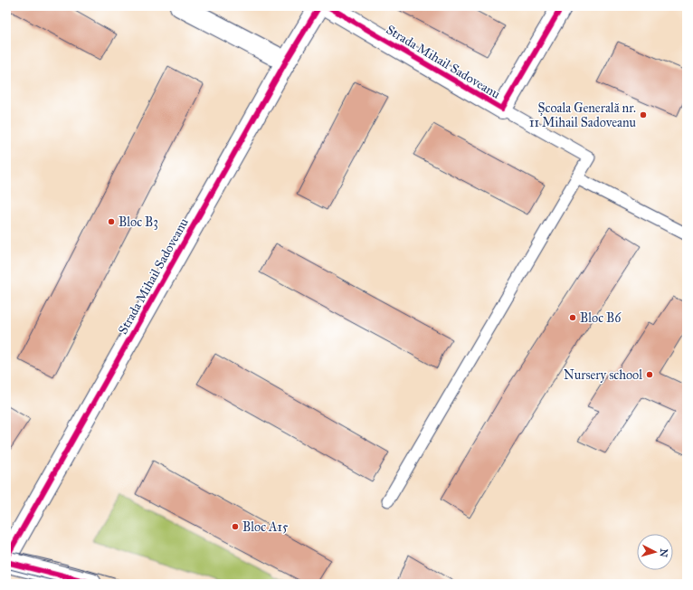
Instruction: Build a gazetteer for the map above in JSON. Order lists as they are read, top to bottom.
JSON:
{
  "streets": {
    "street": ["Strada Mihail Sadoveanu"]
  },
  "places": [
    "Școala Generală nr. 11 Mihail Sadoveanu",
    "Bloc B3",
    "Bloc B6",
    "Nursery school",
    "Bloc A15"
  ],
  "north": "right"
}
